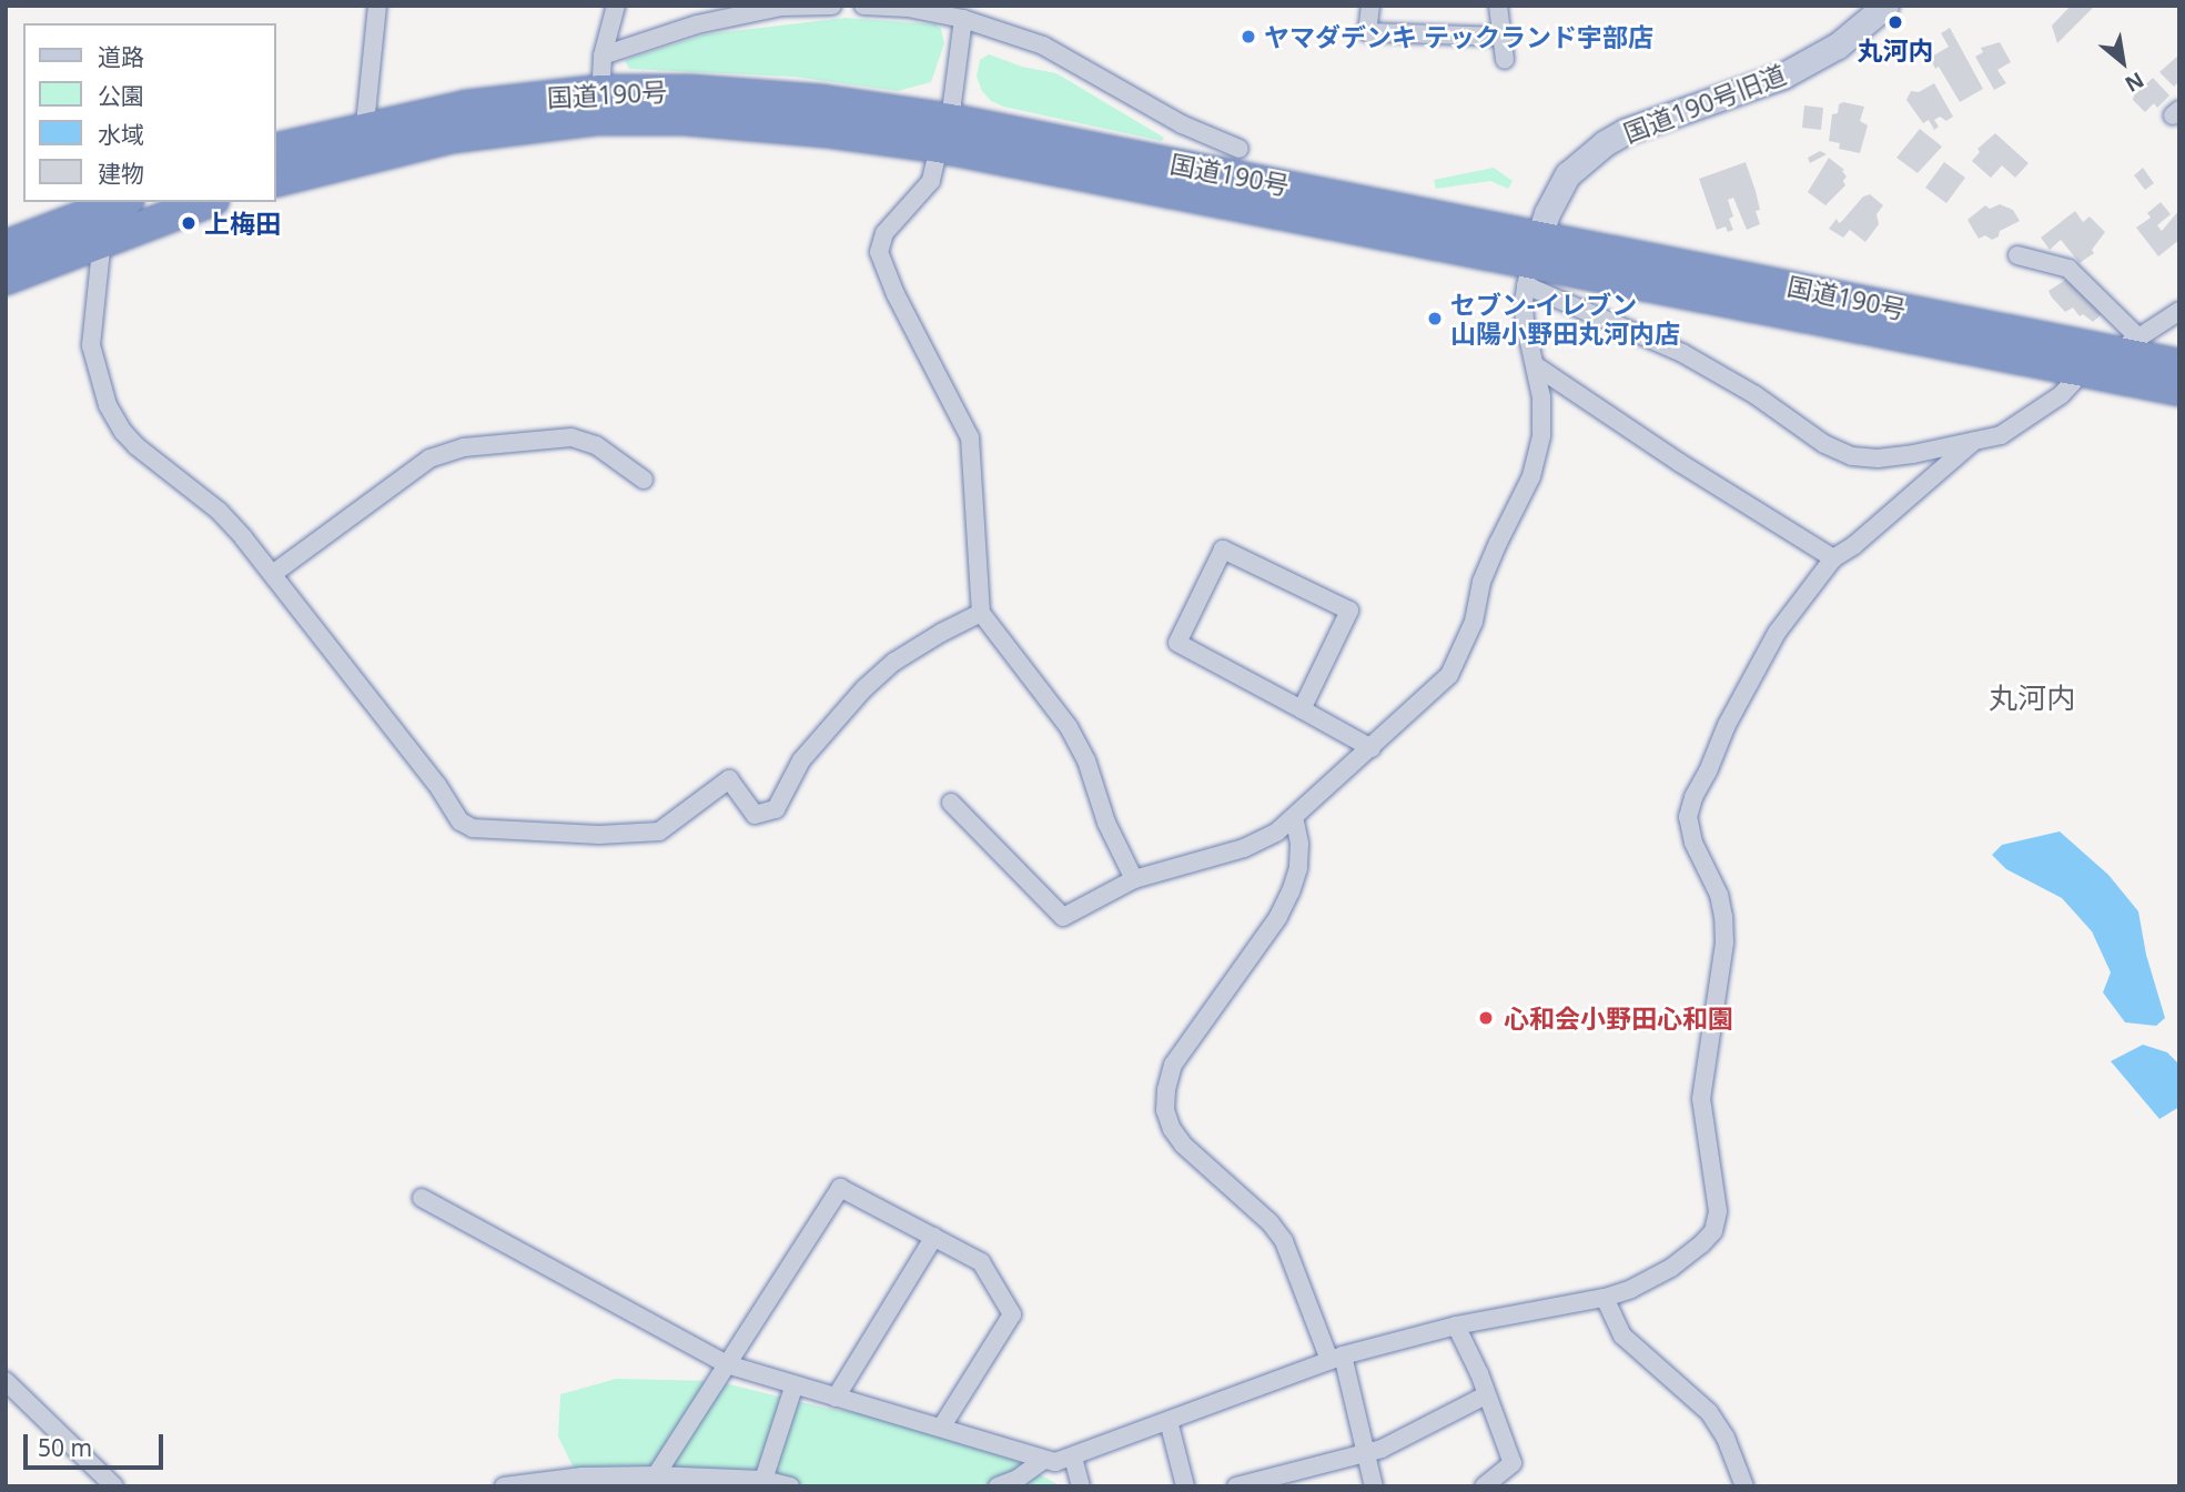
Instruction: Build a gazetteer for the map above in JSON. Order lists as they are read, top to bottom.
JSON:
{
  "streets": {
    "highway": ["国道190号"],
    "street": ["国道190号旧道"]
  },
  "crossings": [
    ["国道190号", "国道190号旧道"]
  ],
  "districts": ["丸河内"],
  "places": [
    "丸河内",
    "ヤマダデンキ テックランド宇部店",
    "上梅田",
    "セブン-イレブン 山陽小野田丸河内店",
    "心和会小野田心和園"
  ],
  "legend": [
    "道路",
    "公園",
    "水域",
    "建物"
  ],
  "scale_bar": "50 m",
  "north": "bottom right"
}
